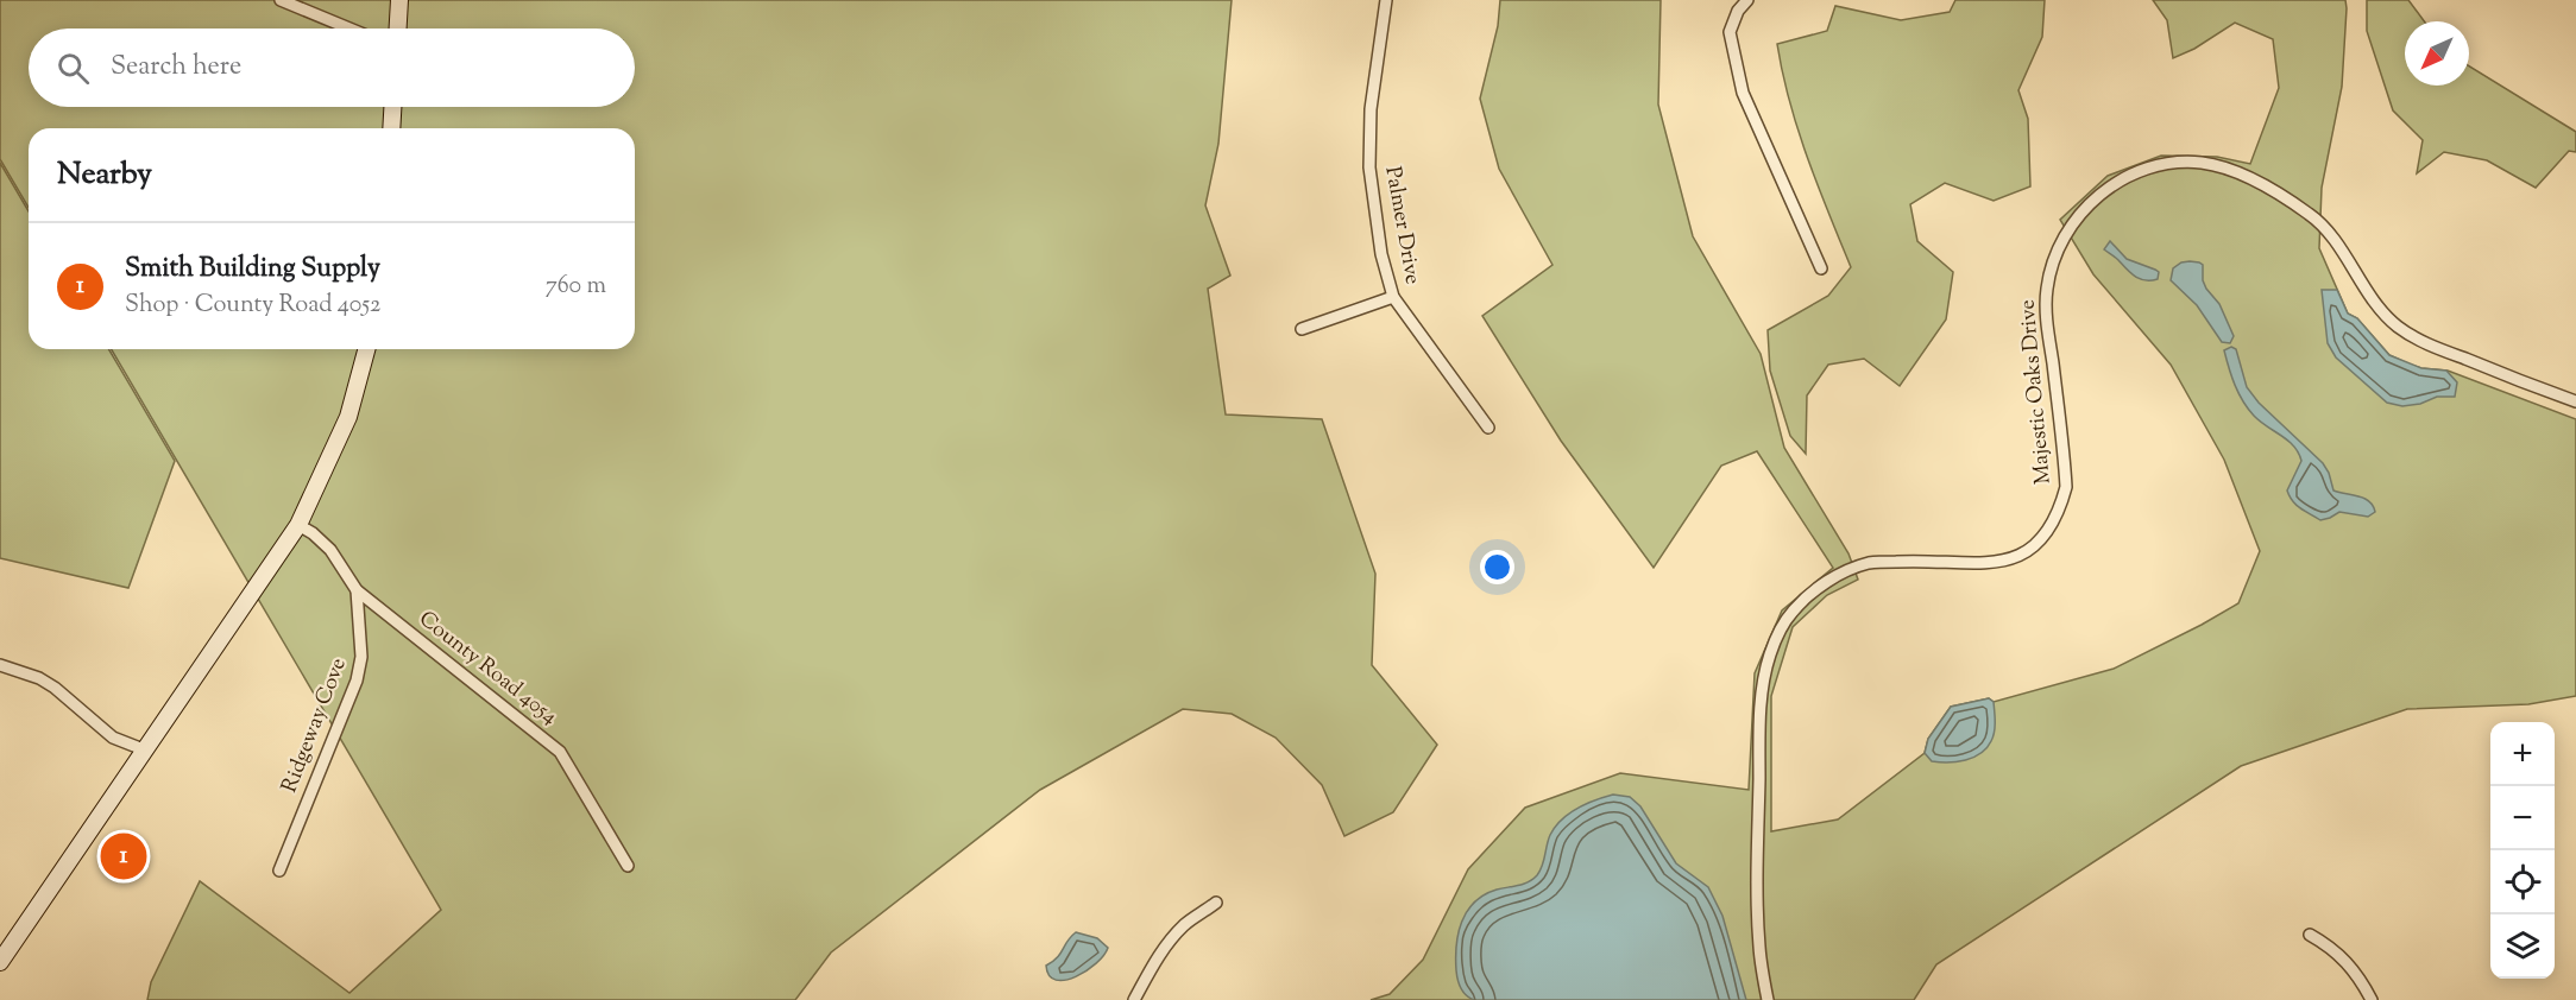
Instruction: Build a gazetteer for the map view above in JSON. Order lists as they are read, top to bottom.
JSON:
{
  "streets": {
    "street": [
      "Palmer Drive",
      "Majestic Oaks Drive",
      "County Road 4054",
      "Ridgeway Cove"
    ]
  },
  "crossings": [
    ["County Road 4054", "Ridgeway Cove"]
  ],
  "north": "bottom left",
  "page": {
    "search": "Search here",
    "heading": "Nearby",
    "list": [
      {
        "mark": "1",
        "name": "Smith Building Supply",
        "note": "Shop · County Road 4052",
        "value": "760 m"
      }
    ],
    "map_buttons": ["+", "−"],
    "pins": "1"
  }
}
